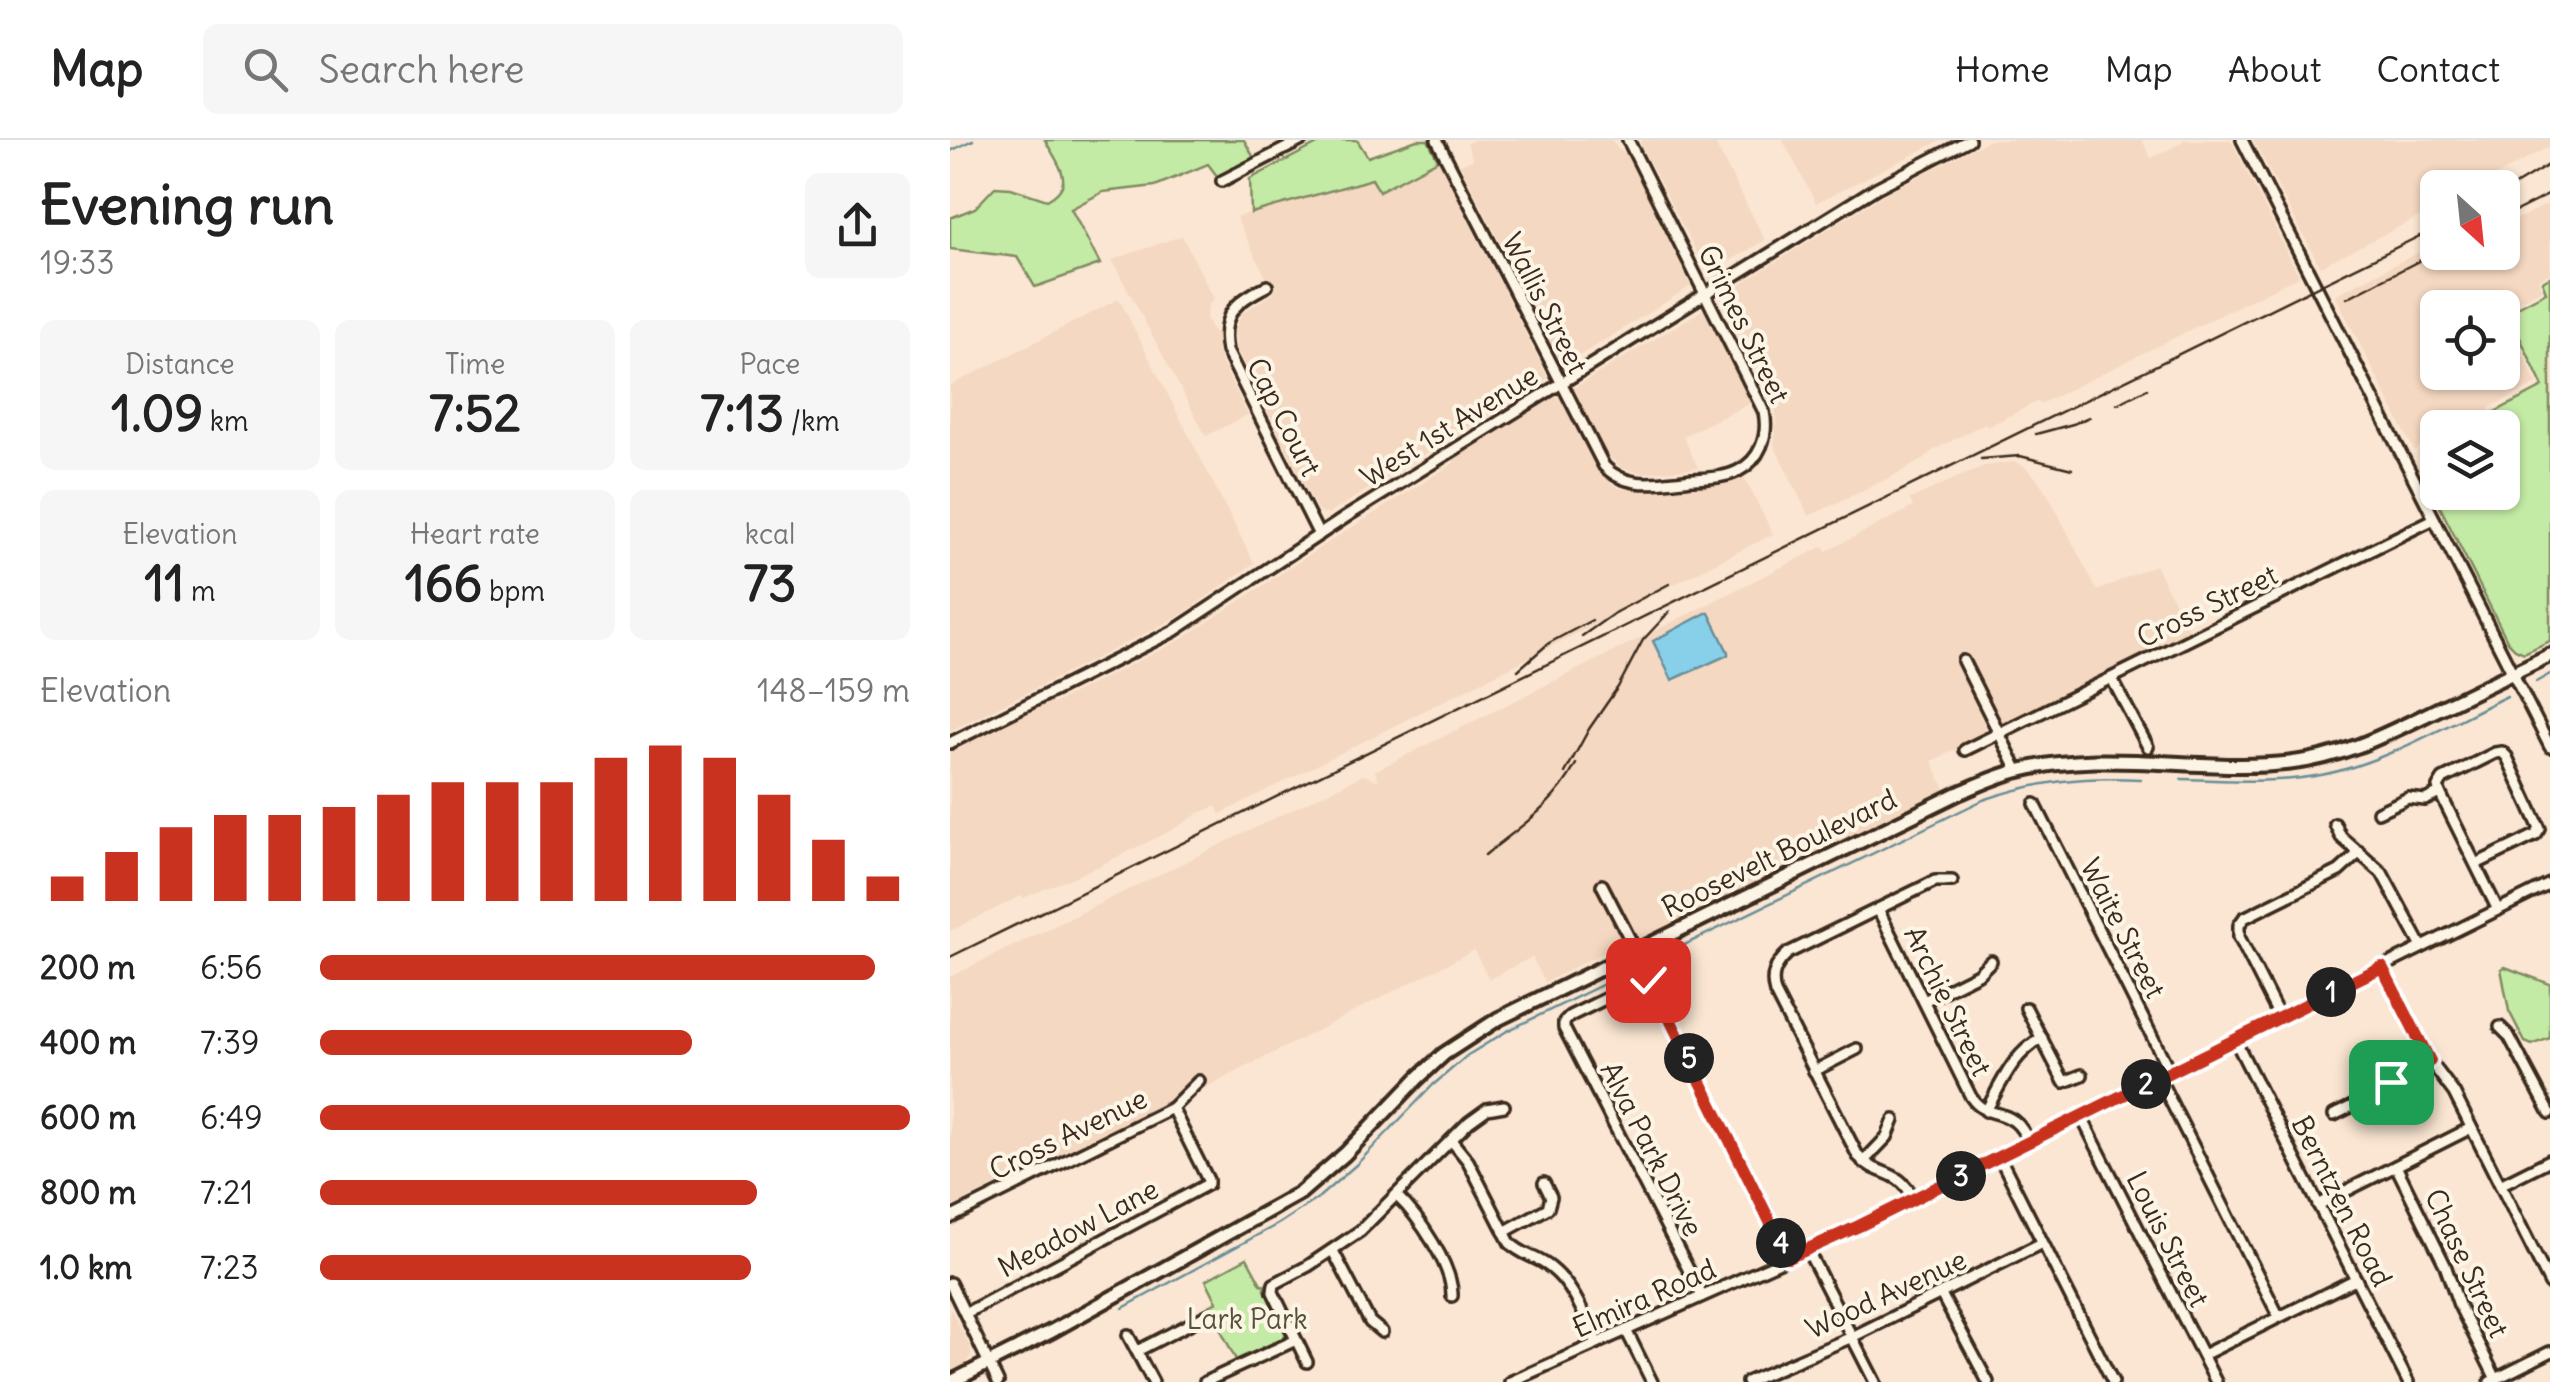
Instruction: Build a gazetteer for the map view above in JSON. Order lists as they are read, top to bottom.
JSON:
{
  "streets": {
    "main road": ["Roosevelt Boulevard"],
    "street": [
      "Wallis Street",
      "Grimes Street",
      "Cap Court",
      "West 1st Avenue",
      "Cross Street",
      "Waite Street",
      "Archie Street",
      "Cross Avenue",
      "Alva Park Drive",
      "Berntzen Road",
      "Meadow Lane",
      "Louis Street",
      "Chase Street",
      "Wood Avenue",
      "Elmira Road"
    ]
  },
  "crossings": [
    ["Wallis Street", "Grimes Street"],
    ["Wallis Street", "West 1st Avenue"],
    ["Grimes Street", "West 1st Avenue"],
    ["Cap Court", "West 1st Avenue"],
    ["Waite Street", "Elmira Road"],
    ["Archie Street", "Elmira Road"],
    ["Cross Avenue", "Meadow Lane"],
    ["Alva Park Drive", "Elmira Road"],
    ["Berntzen Road", "Elmira Road"],
    ["Louis Street", "Elmira Road"]
  ],
  "parks": ["Lark Park"],
  "north": "bottom right",
  "page": {
    "header": "Map",
    "search": "Search here",
    "nav": [
      "Home",
      "Map",
      "About",
      "Contact"
    ],
    "heading": ["Evening run", "19:33"],
    "stats": [
      ["Distance", "1.09 km"],
      ["Time", "7:52"],
      ["Pace", "7:13 /km"],
      ["Elevation", "11 m"],
      ["Heart rate", "166 bpm"],
      ["kcal", "73"]
    ],
    "chart": ["Elevation", "148–159 m"],
    "list": [
      {
        "name": "200 m",
        "note": "6:56"
      },
      {
        "name": "400 m",
        "note": "7:39"
      },
      {
        "name": "600 m",
        "note": "6:49"
      },
      {
        "name": "800 m",
        "note": "7:21"
      },
      {
        "name": "1.0 km",
        "note": "7:23"
      }
    ],
    "pins": [
      "1",
      "5",
      "2",
      "3",
      "4"
    ]
  }
}
